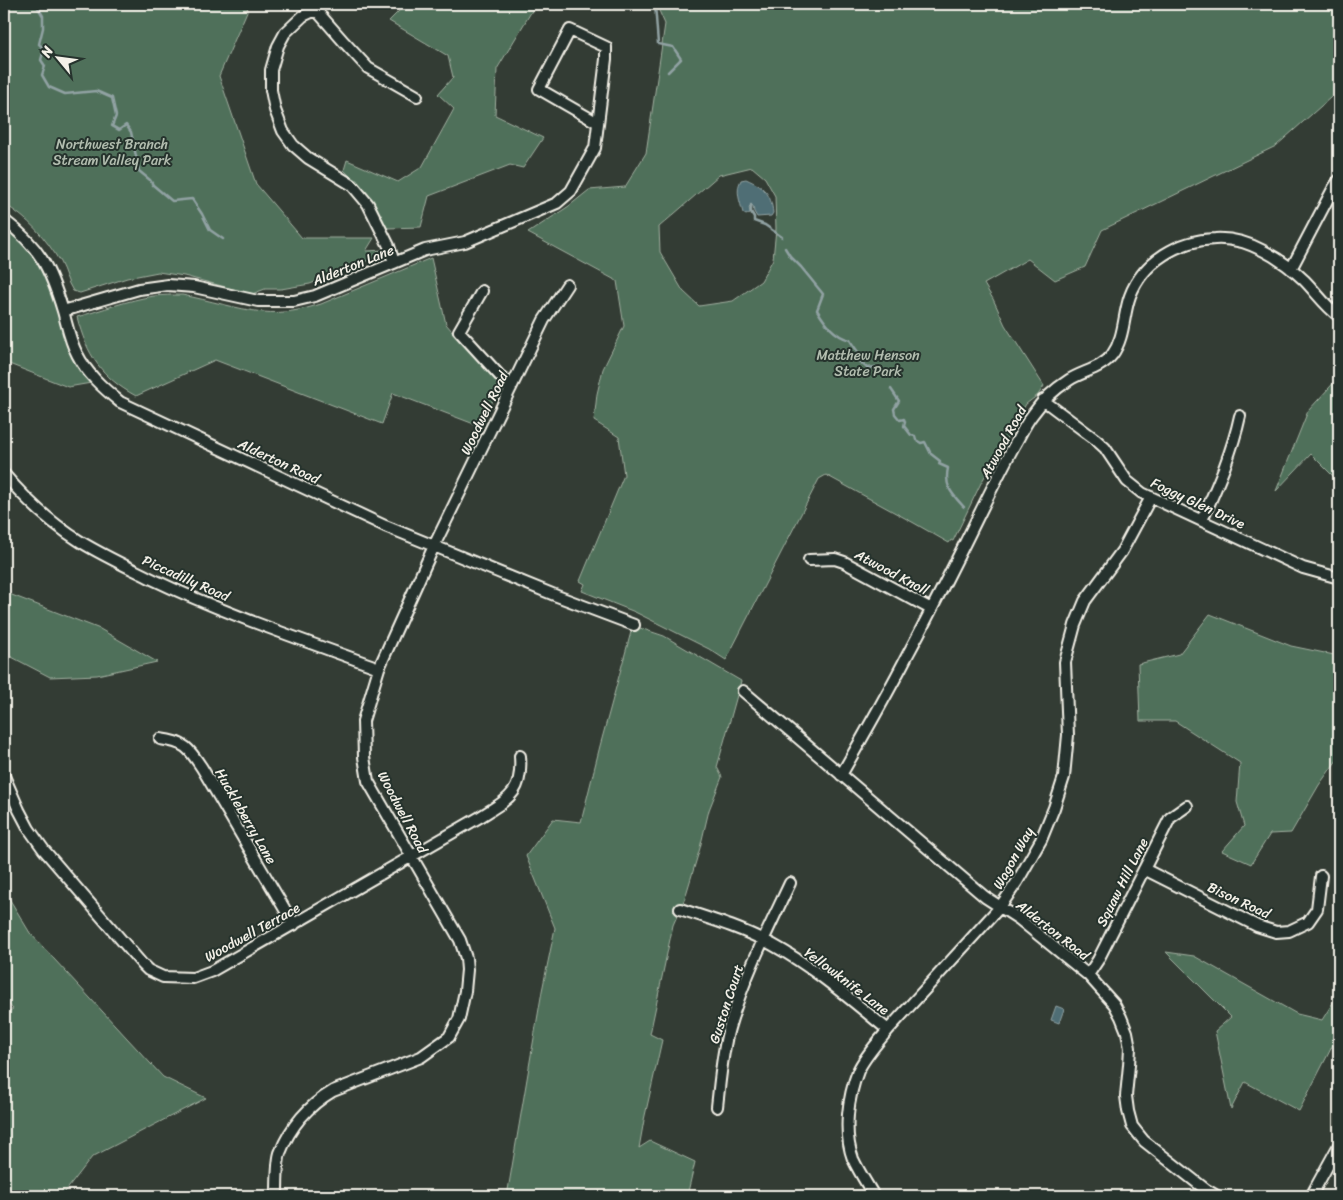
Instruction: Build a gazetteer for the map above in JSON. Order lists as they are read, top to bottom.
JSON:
{
  "streets": {
    "street": [
      "Alderton Lane",
      "Woodwell Road",
      "Atwood Road",
      "Alderton Road",
      "Foggy Glen Drive",
      "Atwood Knoll",
      "Piccadilly Road",
      "Huckleberry Lane",
      "Wagon Way",
      "Squaw Hill Lane",
      "Bison Road",
      "Woodwell Terrace",
      "Yellowknife Lane",
      "Guston Court"
    ]
  },
  "crossings": [
    ["Alderton Lane", "Alderton Road"],
    ["Woodwell Road", "Alderton Road"],
    ["Woodwell Road", "Piccadilly Road"],
    ["Woodwell Road", "Woodwell Terrace"],
    ["Atwood Road", "Alderton Road"],
    ["Atwood Road", "Foggy Glen Drive"],
    ["Atwood Road", "Atwood Knoll"],
    ["Alderton Road", "Wagon Way"],
    ["Alderton Road", "Squaw Hill Lane"],
    ["Foggy Glen Drive", "Wagon Way"],
    ["Huckleberry Lane", "Woodwell Terrace"],
    ["Wagon Way", "Yellowknife Lane"],
    ["Squaw Hill Lane", "Bison Road"],
    ["Yellowknife Lane", "Guston Court"]
  ],
  "parks": ["Northwest Branch Stream Valley Park", "Matthew Henson State Park"],
  "north": "top left"
}
